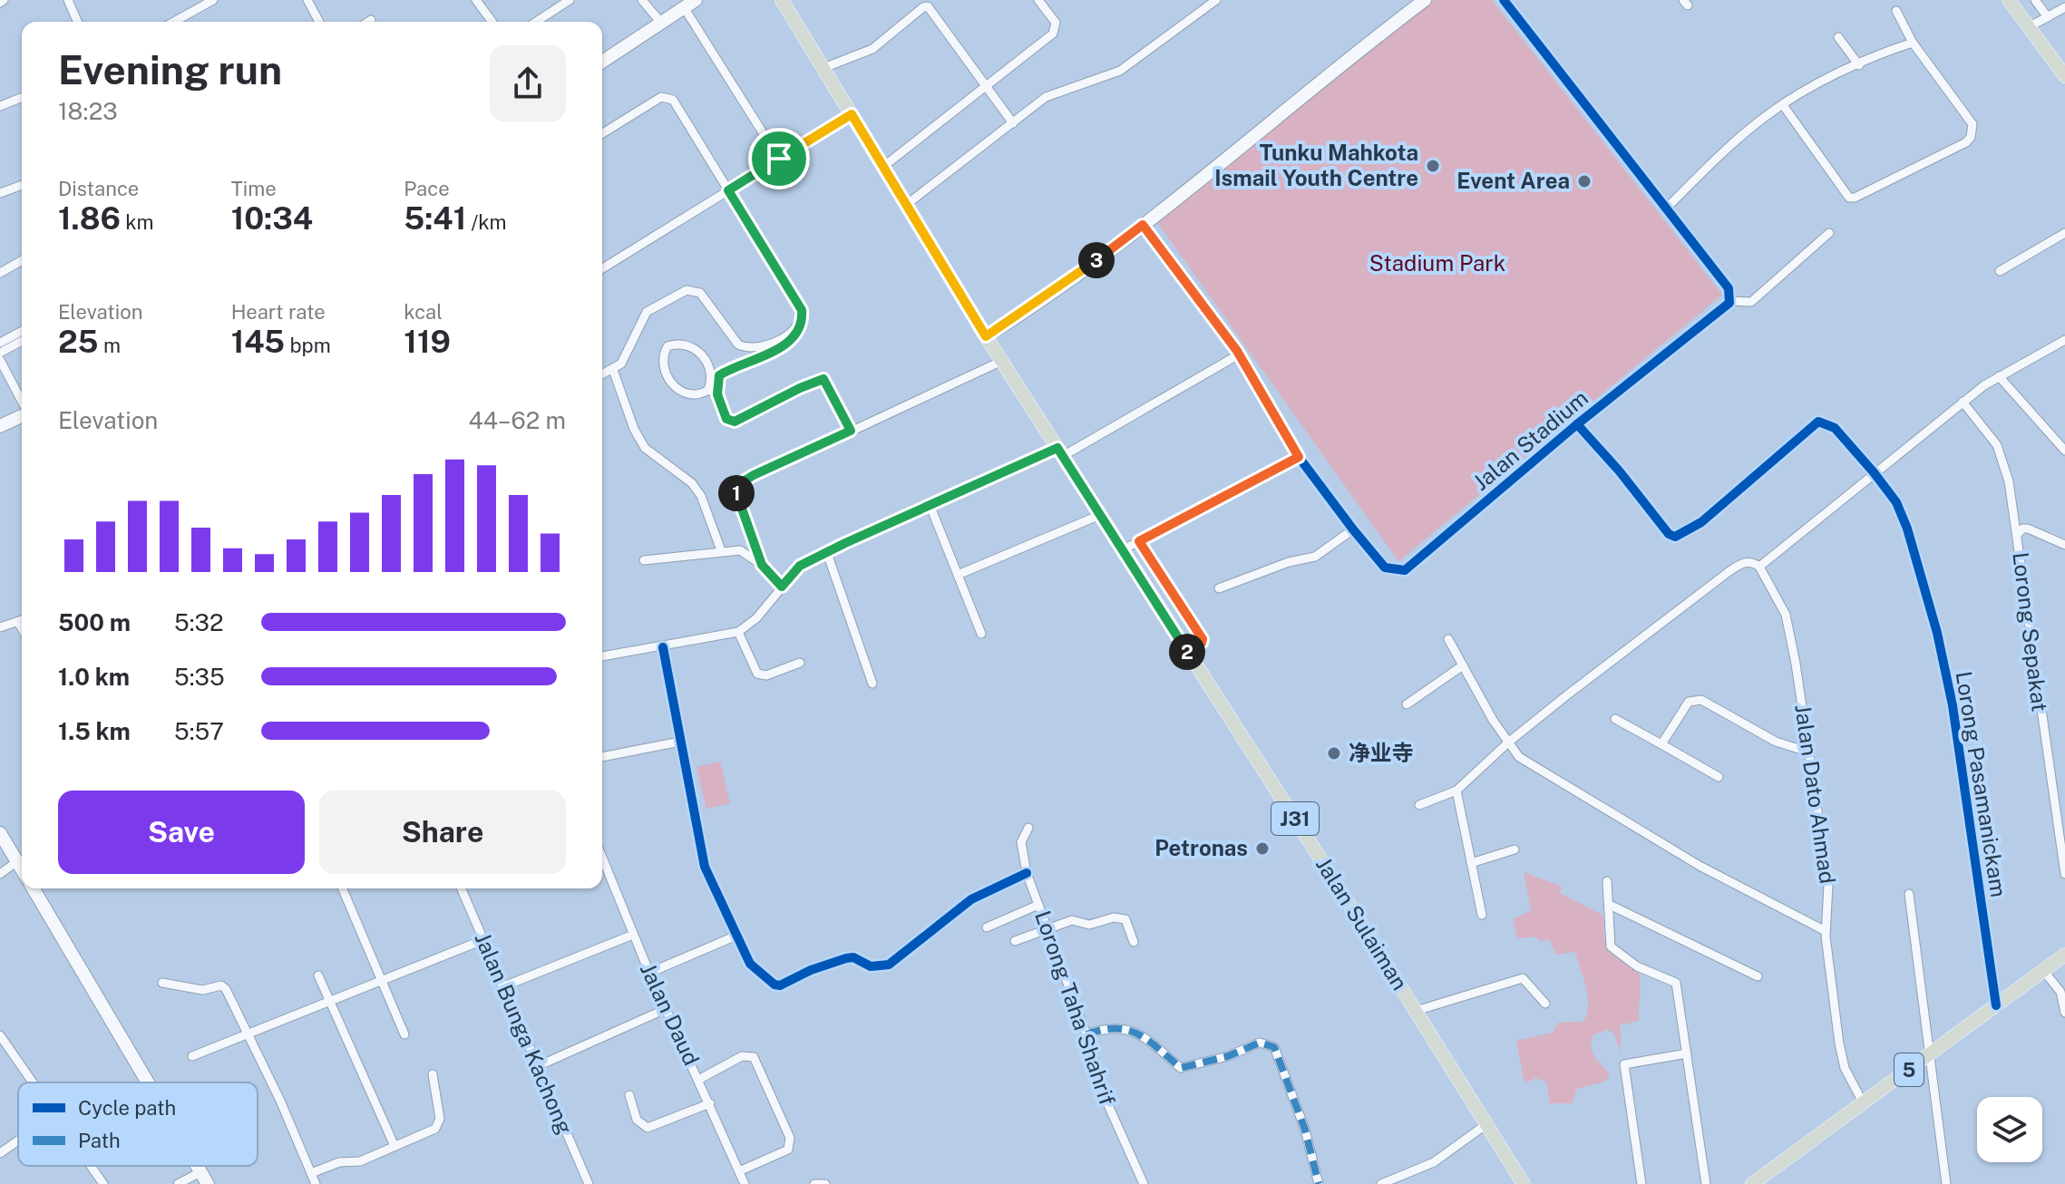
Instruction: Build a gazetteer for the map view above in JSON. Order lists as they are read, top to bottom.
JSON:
{
  "streets": {
    "main road": ["J31", "Jalan Sulaiman", "5"],
    "street": [
      "Jalan Stadium",
      "Lorong Sepakat",
      "Lorong Pasamanickam",
      "Jalan Dato Ahmad",
      "Lorong Taha Shahrif",
      "Jalan Daud",
      "Jalan Bunga Kachong"
    ]
  },
  "crossings": [
    ["Jalan Stadium", "Lorong Pasamanickam"],
    ["Lorong Pasamanickam", "5"],
    ["Jalan Dato Ahmad", "5"],
    ["J31", "Jalan Sulaiman"]
  ],
  "parks": ["Stadium Park"],
  "places": [
    "Tunku Mahkota Ismail Youth Centre",
    "Event Area",
    "净业寺",
    "Petronas"
  ],
  "legend": ["Cycle path", "Path"],
  "page": {
    "heading": ["Evening run", "18:23"],
    "stats": [
      ["Distance", "1.86 km"],
      ["Time", "10:34"],
      ["Pace", "5:41 /km"],
      ["Elevation", "25 m"],
      ["Heart rate", "145 bpm"],
      ["kcal", "119"]
    ],
    "pins": ["3", "1", "2"],
    "chart": ["Elevation", "44–62 m"],
    "list": [
      {
        "name": "500 m",
        "note": "5:32"
      },
      {
        "name": "1.0 km",
        "note": "5:35"
      },
      {
        "name": "1.5 km",
        "note": "5:57"
      }
    ],
    "buttons": ["Save", "Share"]
  }
}
